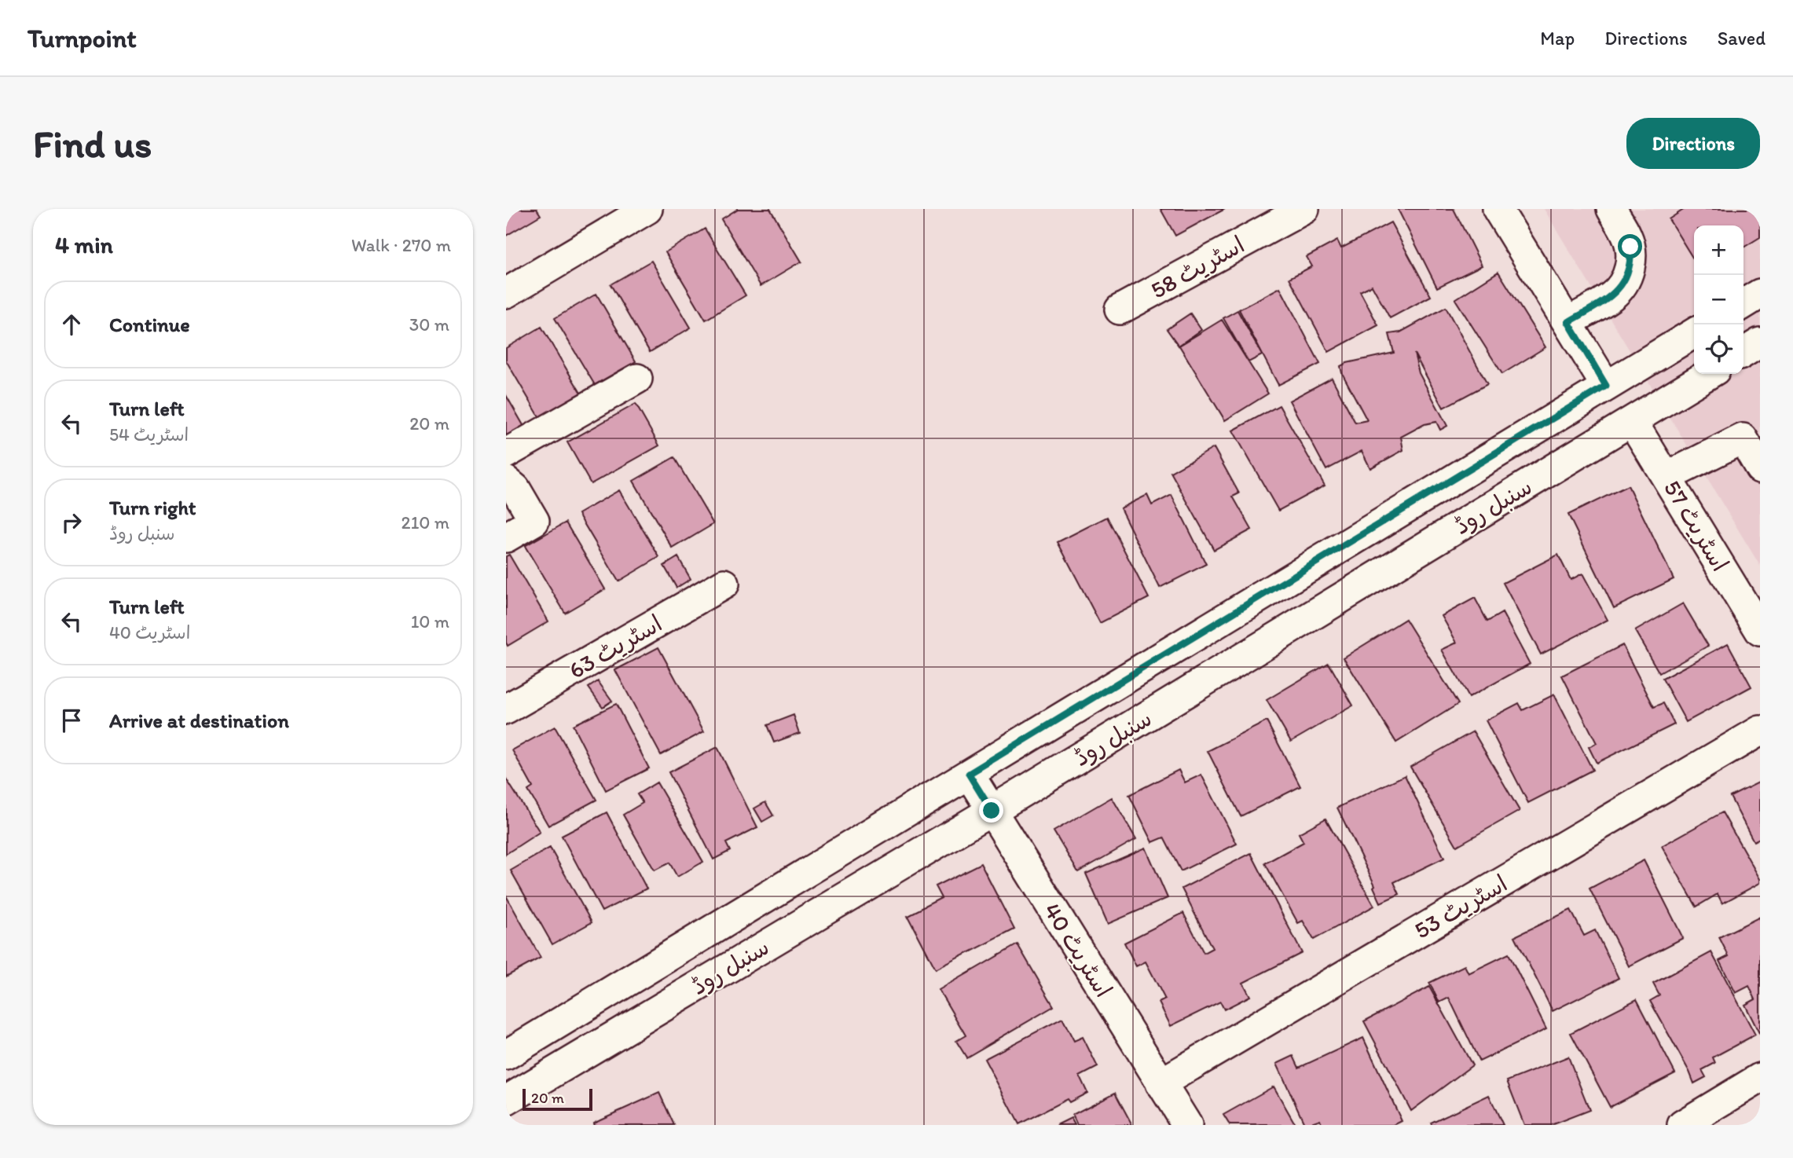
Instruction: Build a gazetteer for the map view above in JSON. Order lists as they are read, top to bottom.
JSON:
{
  "streets": {
    "street": [
      "اسٹریٹ 58",
      "سنبل روڈ",
      "اسٹریٹ 57",
      "اسٹریٹ 63",
      "اسٹریٹ 53",
      "اسٹریٹ 40"
    ]
  },
  "crossings": [
    ["سنبل روڈ", "اسٹریٹ 57"],
    ["سنبل روڈ", "اسٹریٹ 40"],
    ["اسٹریٹ 53", "اسٹریٹ 40"]
  ],
  "scale_bar": "20 m",
  "page": {
    "header": "Turnpoint",
    "nav": ["Map", "Directions", "Saved"],
    "buttons": "Directions",
    "title": "Find us",
    "heading": ["4 min", "Walk · 270 m"],
    "map_buttons": ["+", "−"],
    "list": [
      ["Continue", "30 m"],
      ["Turn left", "اسٹریٹ 54", "20 m"],
      ["Turn right", "سنبل روڈ", "210 m"],
      ["Turn left", "اسٹریٹ 40", "10 m"],
      "Arrive at destination"
    ],
    "scale": "20 m"
  }
}
